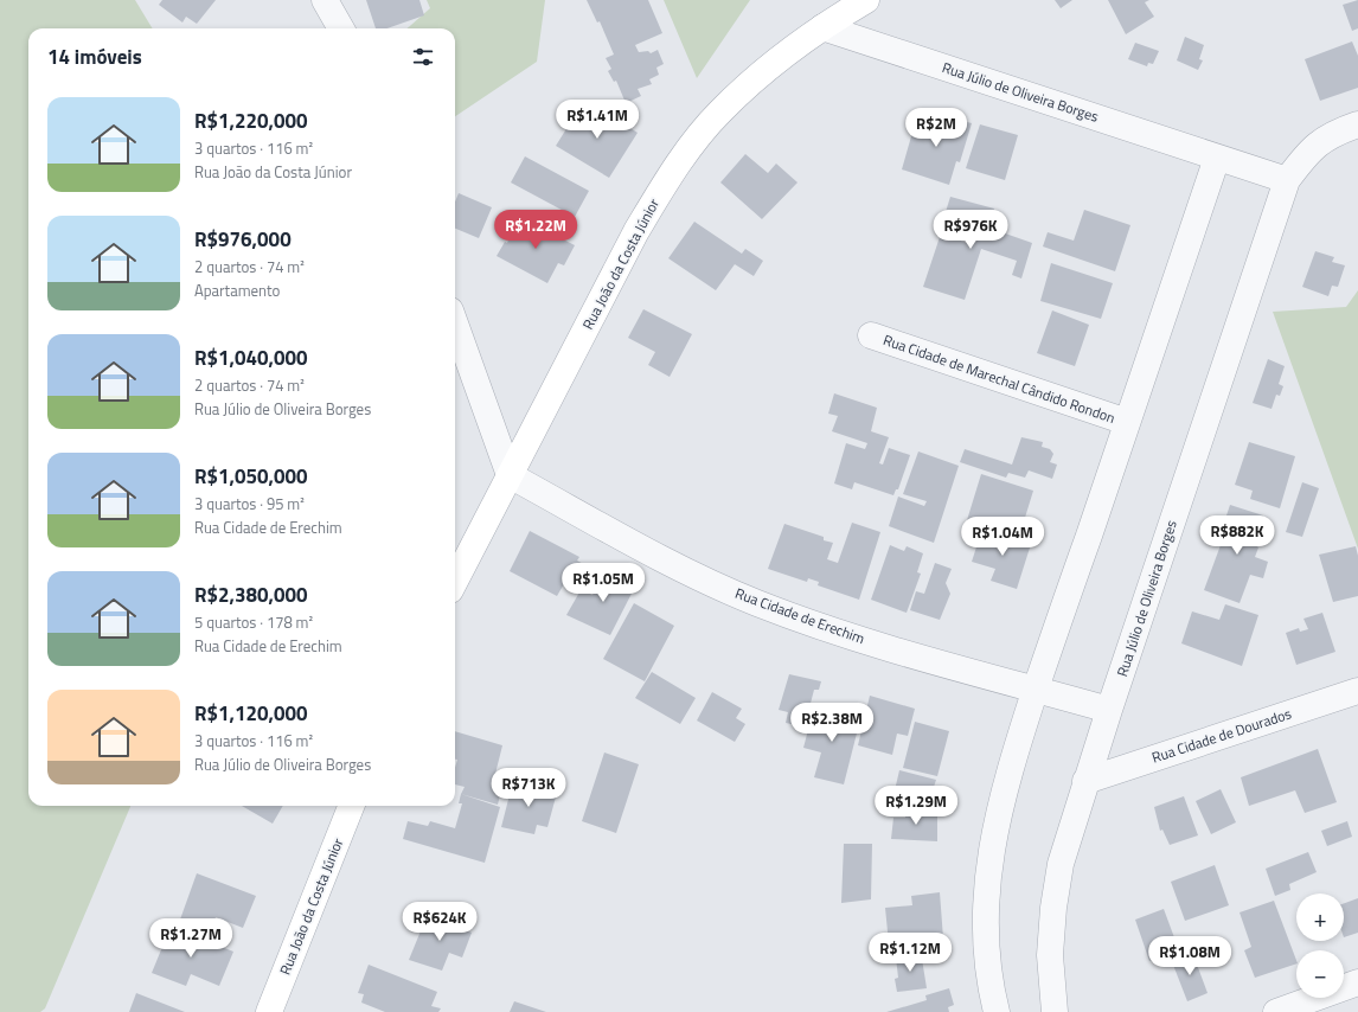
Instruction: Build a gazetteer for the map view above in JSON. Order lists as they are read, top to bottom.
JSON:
{
  "streets": {
    "main road": ["Rua João da Costa Júnior"],
    "street": [
      "Rua Júlio de Oliveira Borges",
      "Rua Cidade de Marechal Cândido Rondon",
      "Rua Cidade de Erechim",
      "Rua Cidade de Dourados"
    ]
  },
  "crossings": [
    ["Rua Júlio de Oliveira Borges", "Rua João da Costa Júnior"],
    ["Rua Júlio de Oliveira Borges", "Rua Cidade de Erechim"],
    ["Rua Júlio de Oliveira Borges", "Rua Cidade de Dourados"],
    ["Rua João da Costa Júnior", "Rua Cidade de Erechim"]
  ],
  "page": {
    "heading": "14 imóveis",
    "list": [
      {
        "name": "R$1,220,000",
        "note": "3 quartos · 116 m² · Rua João da Costa Júnior"
      },
      {
        "name": "R$976,000",
        "note": "2 quartos · 74 m² · Apartamento"
      },
      {
        "name": "R$1,040,000",
        "note": "2 quartos · 74 m² · Rua Júlio de Oliveira Borges"
      },
      {
        "name": "R$1,050,000",
        "note": "3 quartos · 95 m² · Rua Cidade de Erechim"
      },
      {
        "name": "R$2,380,000",
        "note": "5 quartos · 178 m² · Rua Cidade de Erechim"
      },
      {
        "name": "R$1,120,000",
        "note": "3 quartos · 116 m² · Rua Júlio de Oliveira Borges"
      }
    ],
    "price": [
      "R$1.41M",
      "R$2M",
      "R$1.22M",
      "R$976K",
      "R$882K",
      "R$1.04M",
      "R$1.05M",
      "R$2.38M",
      "R$713K",
      "R$1.29M",
      "R$624K",
      "R$1.27M",
      "R$1.12M",
      "R$1.08M"
    ],
    "map_buttons": ["+", "−"]
  }
}
